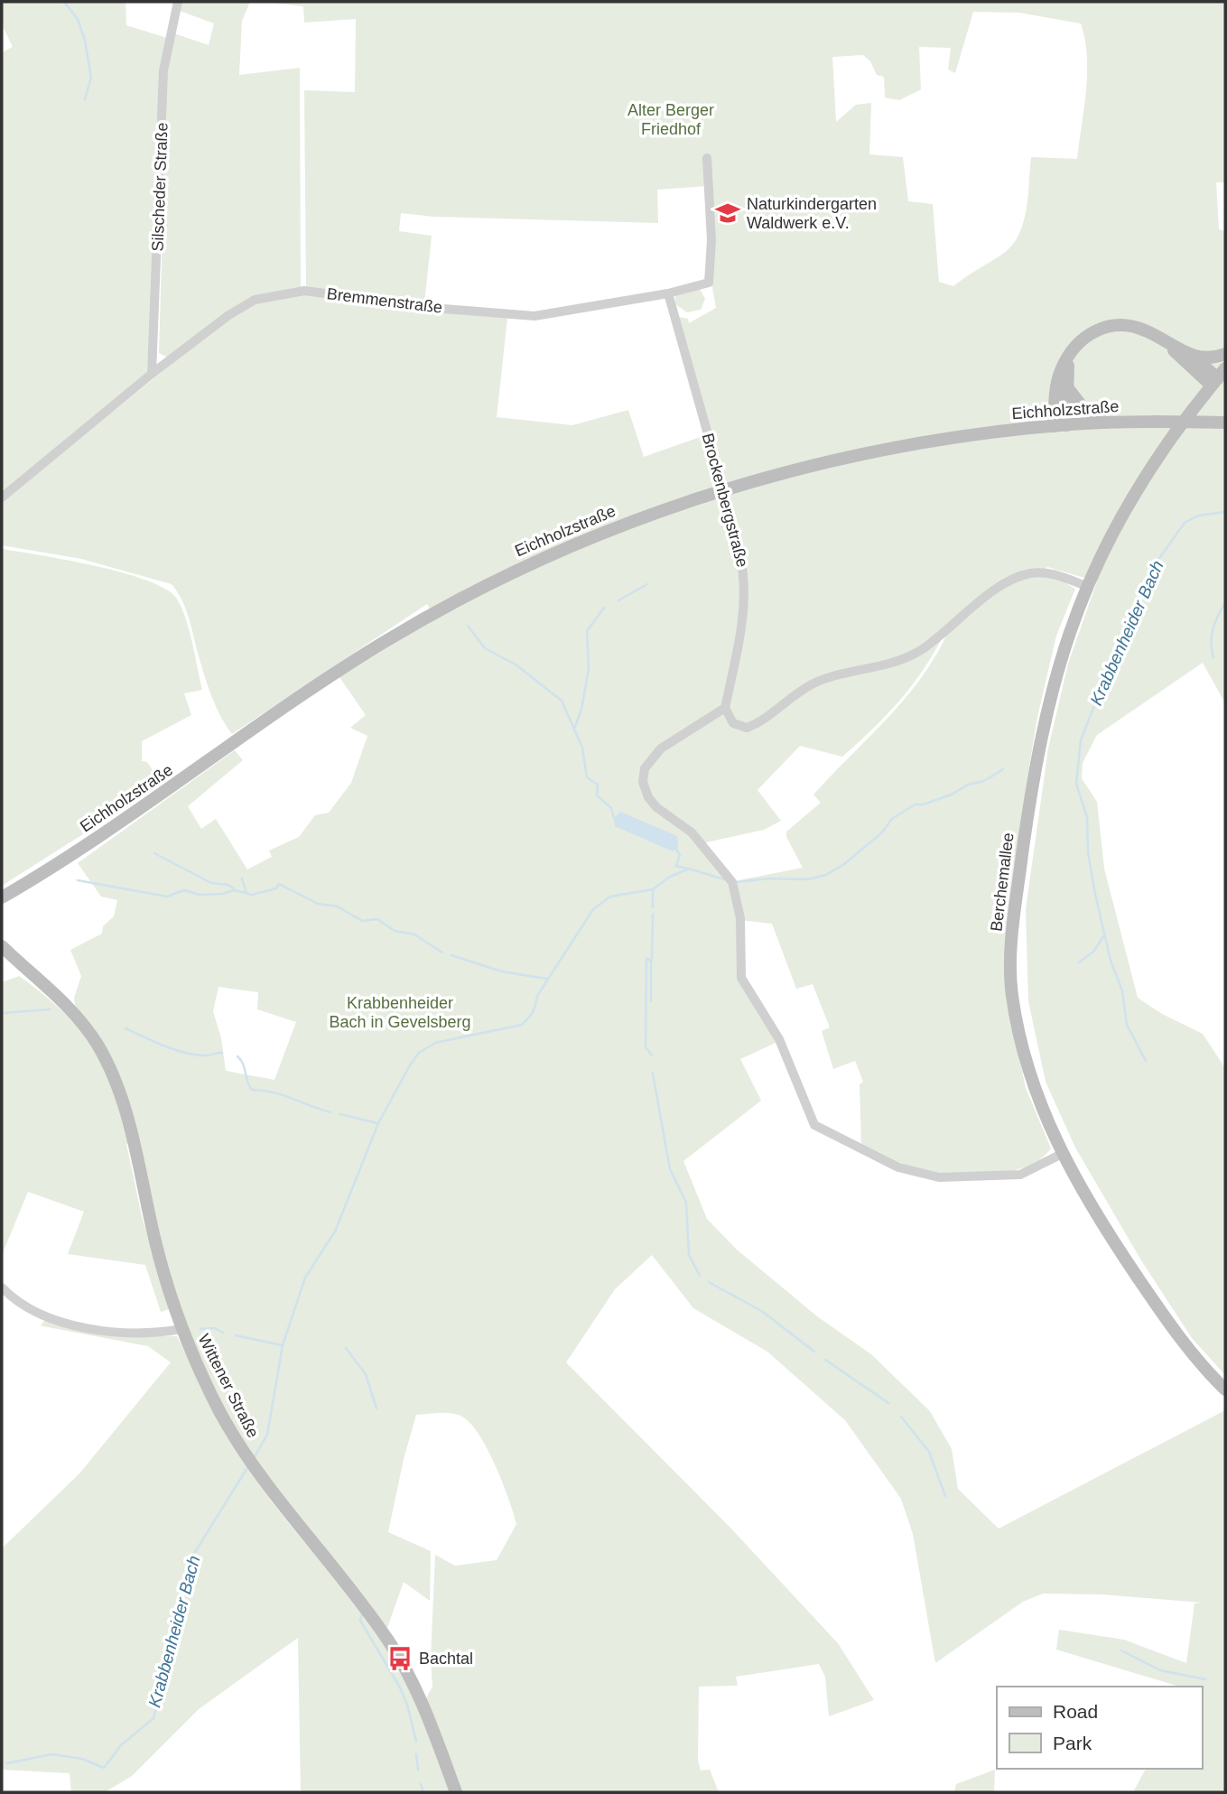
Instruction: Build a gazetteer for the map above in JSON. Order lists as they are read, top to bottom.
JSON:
{
  "streets": {
    "main road": ["Eichholzstraße", "Berchemallee", "Wittener Straße"],
    "street": ["Silscheder Straße", "Bremmenstraße", "Brockenbergstraße"]
  },
  "crossings": [
    ["Silscheder Straße", "Bremmenstraße"],
    ["Bremmenstraße", "Brockenbergstraße"]
  ],
  "water": ["Krabbenheider Bach"],
  "parks": ["Alter Berger Friedhof", "Krabbenheider Bach in Gevelsberg"],
  "places": {
    "school or university": ["Naturkindergarten Waldwerk e.V."],
    "bus stop": ["Bachtal"]
  },
  "legend": ["Road", "Park"]
}
